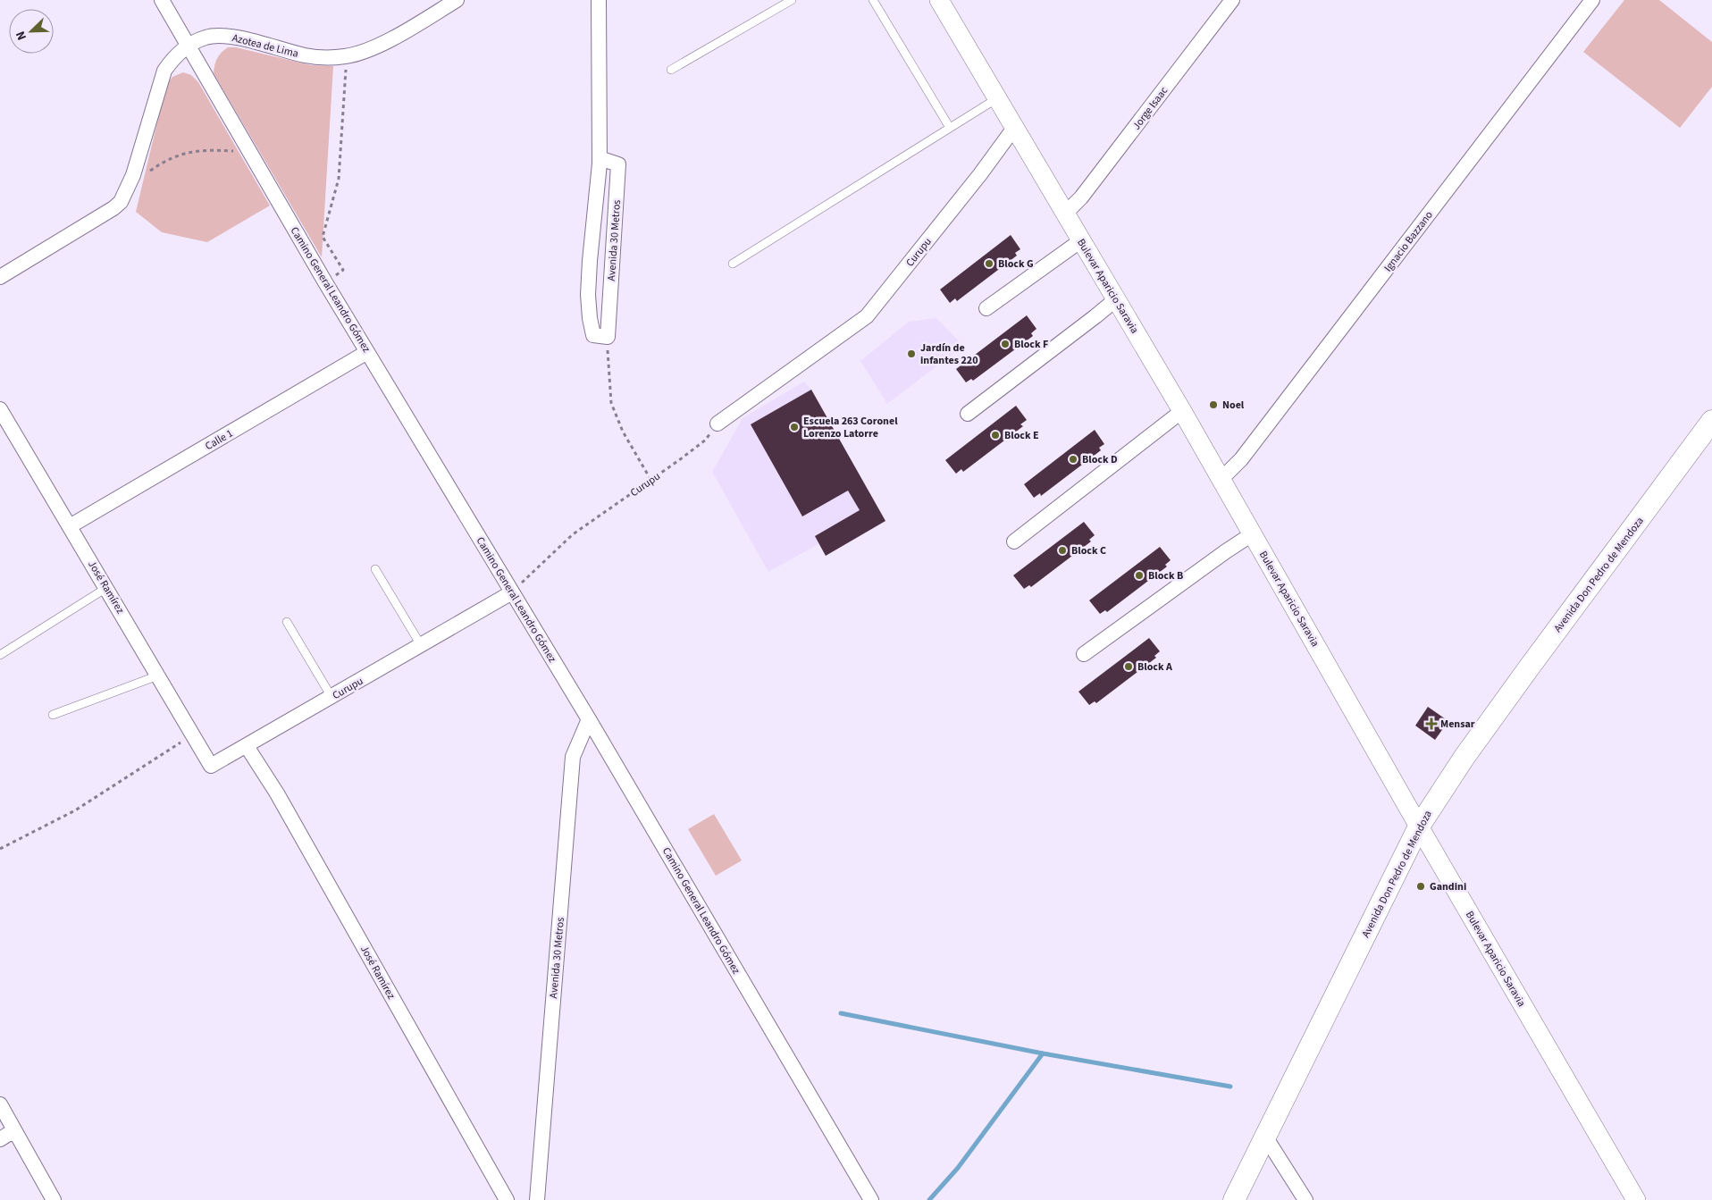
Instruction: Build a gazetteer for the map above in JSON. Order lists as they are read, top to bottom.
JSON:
{
  "streets": {
    "main road": ["Avenida Don Pedro de Mendoza"],
    "street": [
      "Azotea de Lima",
      "Jorge Isaac",
      "Avenida 30 Metros",
      "Ignacio Bazzano",
      "Curupu",
      "Bulevar Aparicio Saravia",
      "Camino General Leandro Gómez",
      "Calle 1",
      "José Ramírez"
    ]
  },
  "crossings": [
    ["Azotea de Lima", "Camino General Leandro Gómez"],
    ["Jorge Isaac", "Bulevar Aparicio Saravia"],
    ["Avenida 30 Metros", "Camino General Leandro Gómez"],
    ["Ignacio Bazzano", "Bulevar Aparicio Saravia"],
    ["Curupu", "Bulevar Aparicio Saravia"],
    ["Curupu", "Camino General Leandro Gómez"],
    ["Curupu", "José Ramírez"],
    ["Bulevar Aparicio Saravia", "Avenida Don Pedro de Mendoza"],
    ["Camino General Leandro Gómez", "Calle 1"],
    ["Calle 1", "José Ramírez"]
  ],
  "places": {
    "other": [
      "Block G",
      "Block F",
      "Jardín de infantes 220",
      "Noel",
      "Escuela 263 Coronel Lorenzo Latorre",
      "Block E",
      "Block D",
      "Block C",
      "Block B",
      "Block A",
      "Gandini"
    ],
    "health": ["Mensar"]
  },
  "north": "bottom left"
}
